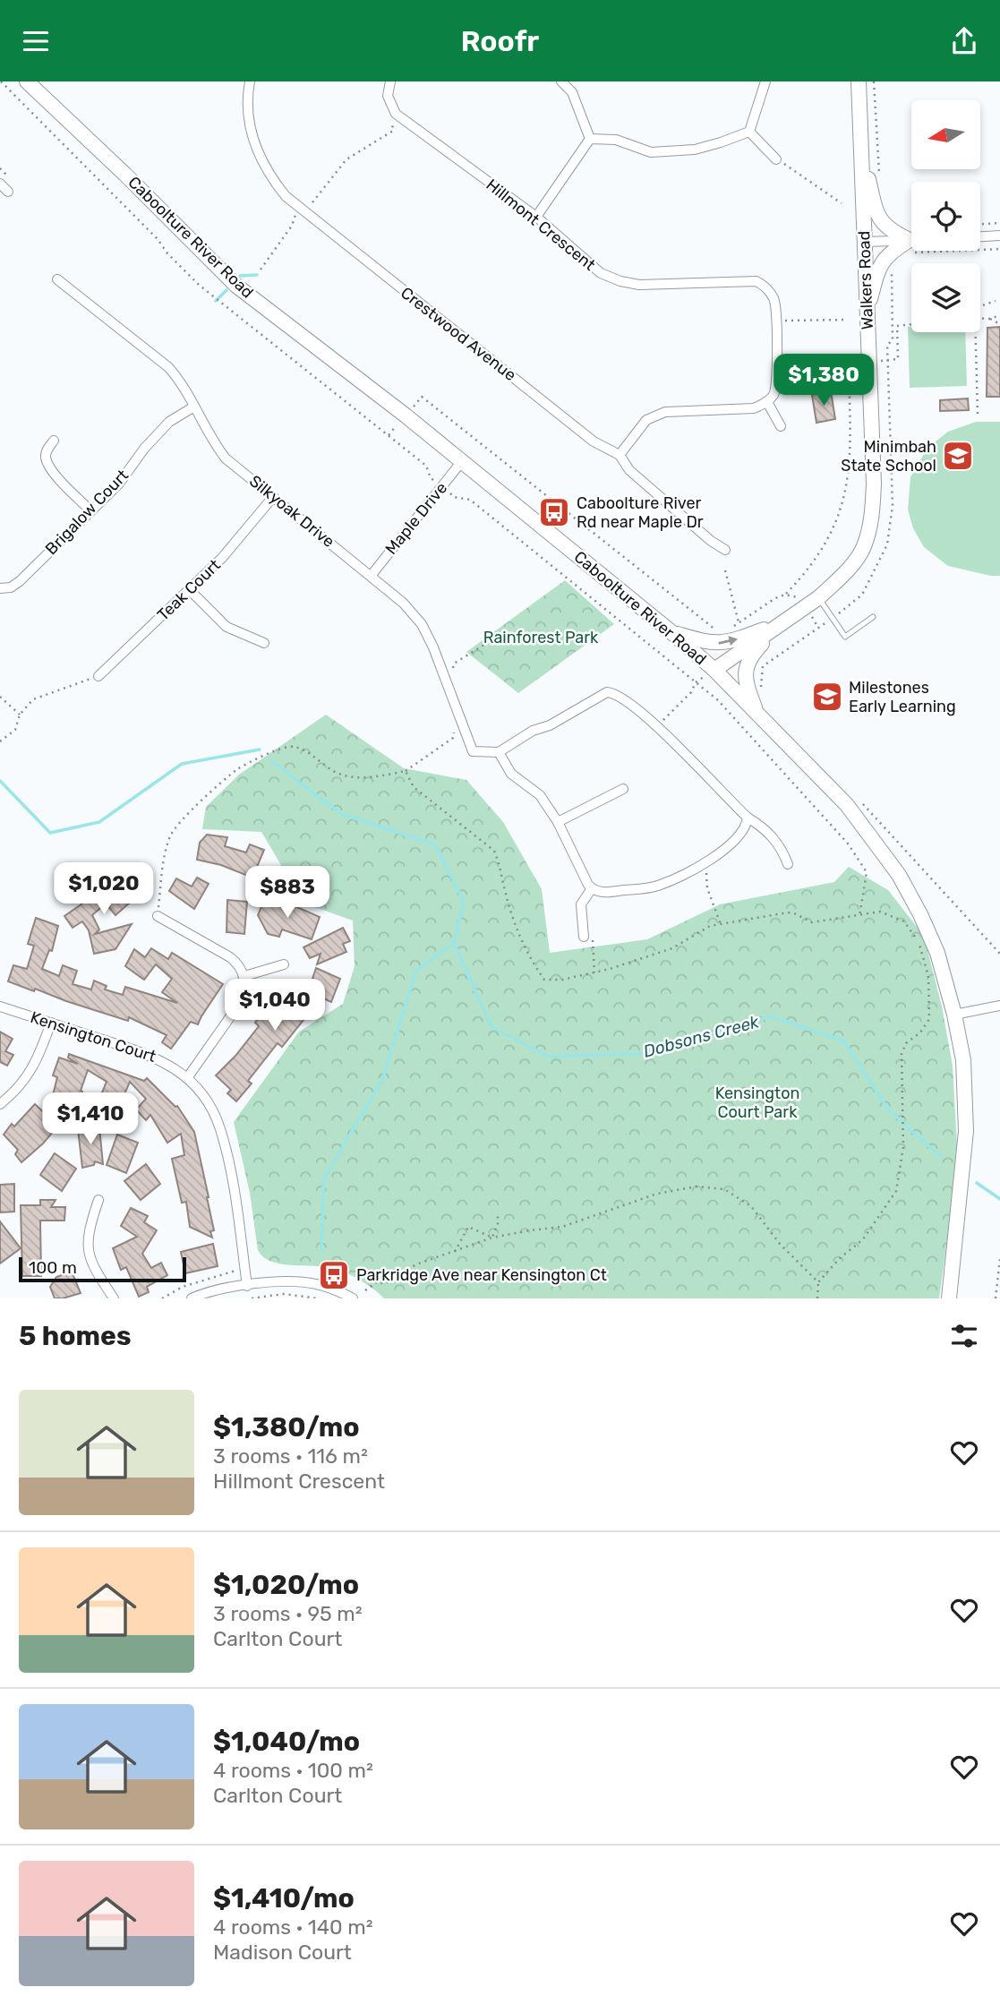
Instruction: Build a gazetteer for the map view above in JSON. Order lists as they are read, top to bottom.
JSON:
{
  "streets": {
    "main road": ["Caboolture River Road", "Walkers Road"],
    "street": [
      "Hillmont Crescent",
      "Crestwood Avenue",
      "Silkyoak Drive",
      "Brigalow Court",
      "Maple Drive",
      "Teak Court",
      "Kensington Court"
    ]
  },
  "crossings": [
    ["Caboolture River Road", "Walkers Road"],
    ["Caboolture River Road", "Maple Drive"],
    ["Silkyoak Drive", "Brigalow Court"],
    ["Silkyoak Drive", "Maple Drive"],
    ["Silkyoak Drive", "Teak Court"]
  ],
  "water": ["Dobsons Creek"],
  "parks": ["Rainforest Park", "Kensington Court Park"],
  "places": {
    "school or university": ["Minimbah State School", "Milestones Early Learning"],
    "bus stop": ["Caboolture River Rd near Maple Dr", "Parkridge Ave near Kensington Ct"]
  },
  "scale_bar": "100 m",
  "north": "left",
  "page": {
    "header": "Roofr",
    "price": [
      "$1,380",
      "$1,020",
      "$883",
      "$1,040",
      "$1,410"
    ],
    "scale": "100 m",
    "heading": "5 homes",
    "list": [
      {
        "name": "$1,380/mo",
        "note": "3 rooms · 116 m² · Hillmont Crescent"
      },
      {
        "name": "$1,020/mo",
        "note": "3 rooms · 95 m² · Carlton Court"
      },
      {
        "name": "$1,040/mo",
        "note": "4 rooms · 100 m² · Carlton Court"
      },
      {
        "name": "$1,410/mo",
        "note": "4 rooms · 140 m² · Madison Court"
      }
    ]
  }
}
